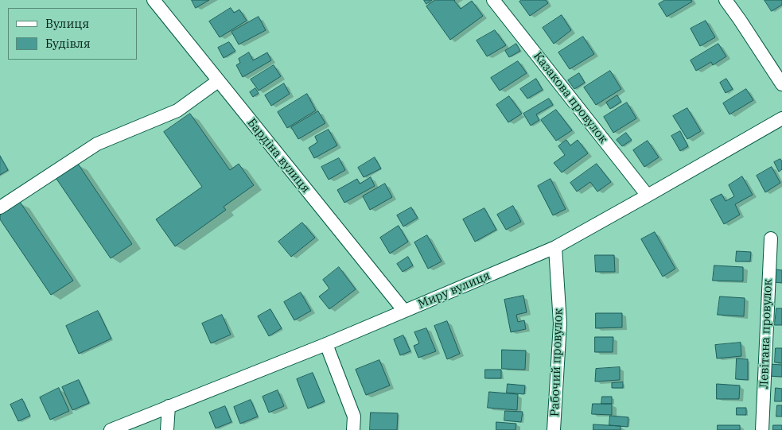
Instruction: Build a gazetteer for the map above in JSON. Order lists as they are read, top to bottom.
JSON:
{
  "streets": {
    "street": [
      "Казакова провулок",
      "Бардіна вулиця",
      "Миру вулиця",
      "Левітана провулок",
      "Рабочий провулок"
    ]
  },
  "crossings": [
    ["Казакова провулок", "Миру вулиця"],
    ["Бардіна вулиця", "Миру вулиця"],
    ["Миру вулиця", "Рабочий провулок"]
  ],
  "legend": ["Вулиця", "Будівля"]
}
